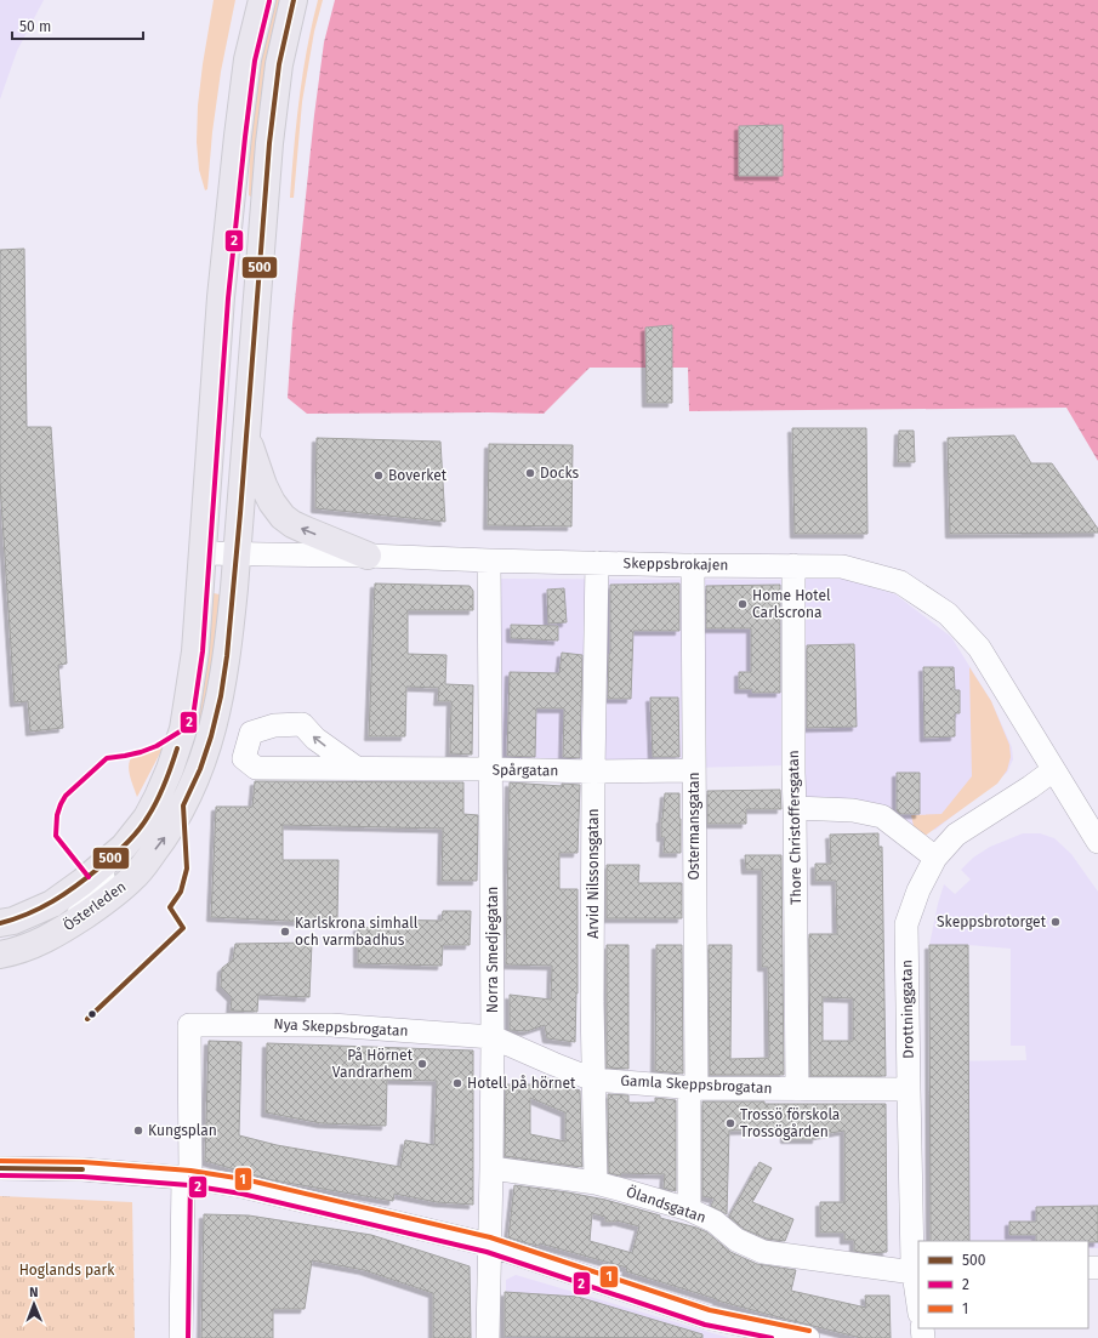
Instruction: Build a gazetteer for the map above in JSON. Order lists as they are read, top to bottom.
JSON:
{
  "streets": {
    "main road": ["Österleden"],
    "street": [
      "Skeppsbrokajen",
      "Spårgatan",
      "Ostermansgatan",
      "Thore Christoffersgatan",
      "Arvid Nilssonsgatan",
      "Norra Smedjegatan",
      "Drottninggatan",
      "Nya Skeppsbrogatan",
      "Gamla Skeppsbrogatan",
      "Ölandsgatan"
    ]
  },
  "crossings": [
    ["Skeppsbrokajen", "Ostermansgatan"],
    ["Skeppsbrokajen", "Thore Christoffersgatan"],
    ["Skeppsbrokajen", "Arvid Nilssonsgatan"],
    ["Skeppsbrokajen", "Österleden"],
    ["Skeppsbrokajen", "Norra Smedjegatan"],
    ["Skeppsbrokajen", "Drottninggatan"],
    ["Spårgatan", "Ostermansgatan"],
    ["Spårgatan", "Arvid Nilssonsgatan"],
    ["Spårgatan", "Norra Smedjegatan"],
    ["Ostermansgatan", "Gamla Skeppsbrogatan"],
    ["Ostermansgatan", "Ölandsgatan"],
    ["Thore Christoffersgatan", "Gamla Skeppsbrogatan"],
    ["Arvid Nilssonsgatan", "Gamla Skeppsbrogatan"],
    ["Arvid Nilssonsgatan", "Ölandsgatan"],
    ["Norra Smedjegatan", "Nya Skeppsbrogatan"],
    ["Norra Smedjegatan", "Gamla Skeppsbrogatan"],
    ["Norra Smedjegatan", "Ölandsgatan"],
    ["Drottninggatan", "Gamla Skeppsbrogatan"],
    ["Drottninggatan", "Ölandsgatan"],
    ["Nya Skeppsbrogatan", "Gamla Skeppsbrogatan"]
  ],
  "parks": ["Hoglands park"],
  "places": [
    "Docks",
    "Boverket",
    "Home Hotel Carlscrona",
    "Skeppsbrotorget",
    "Karlskrona simhall och varmbadhus",
    "På Hörnet Vandrarhem",
    "Hotell på hörnet",
    "Trossö förskola Trossögården",
    "Kungsplan"
  ],
  "lines": ["transit line 500", "transit line 2", "transit line 1"],
  "legend": ["500", "2", "1"],
  "scale_bar": "50 m",
  "north": "top"
}
